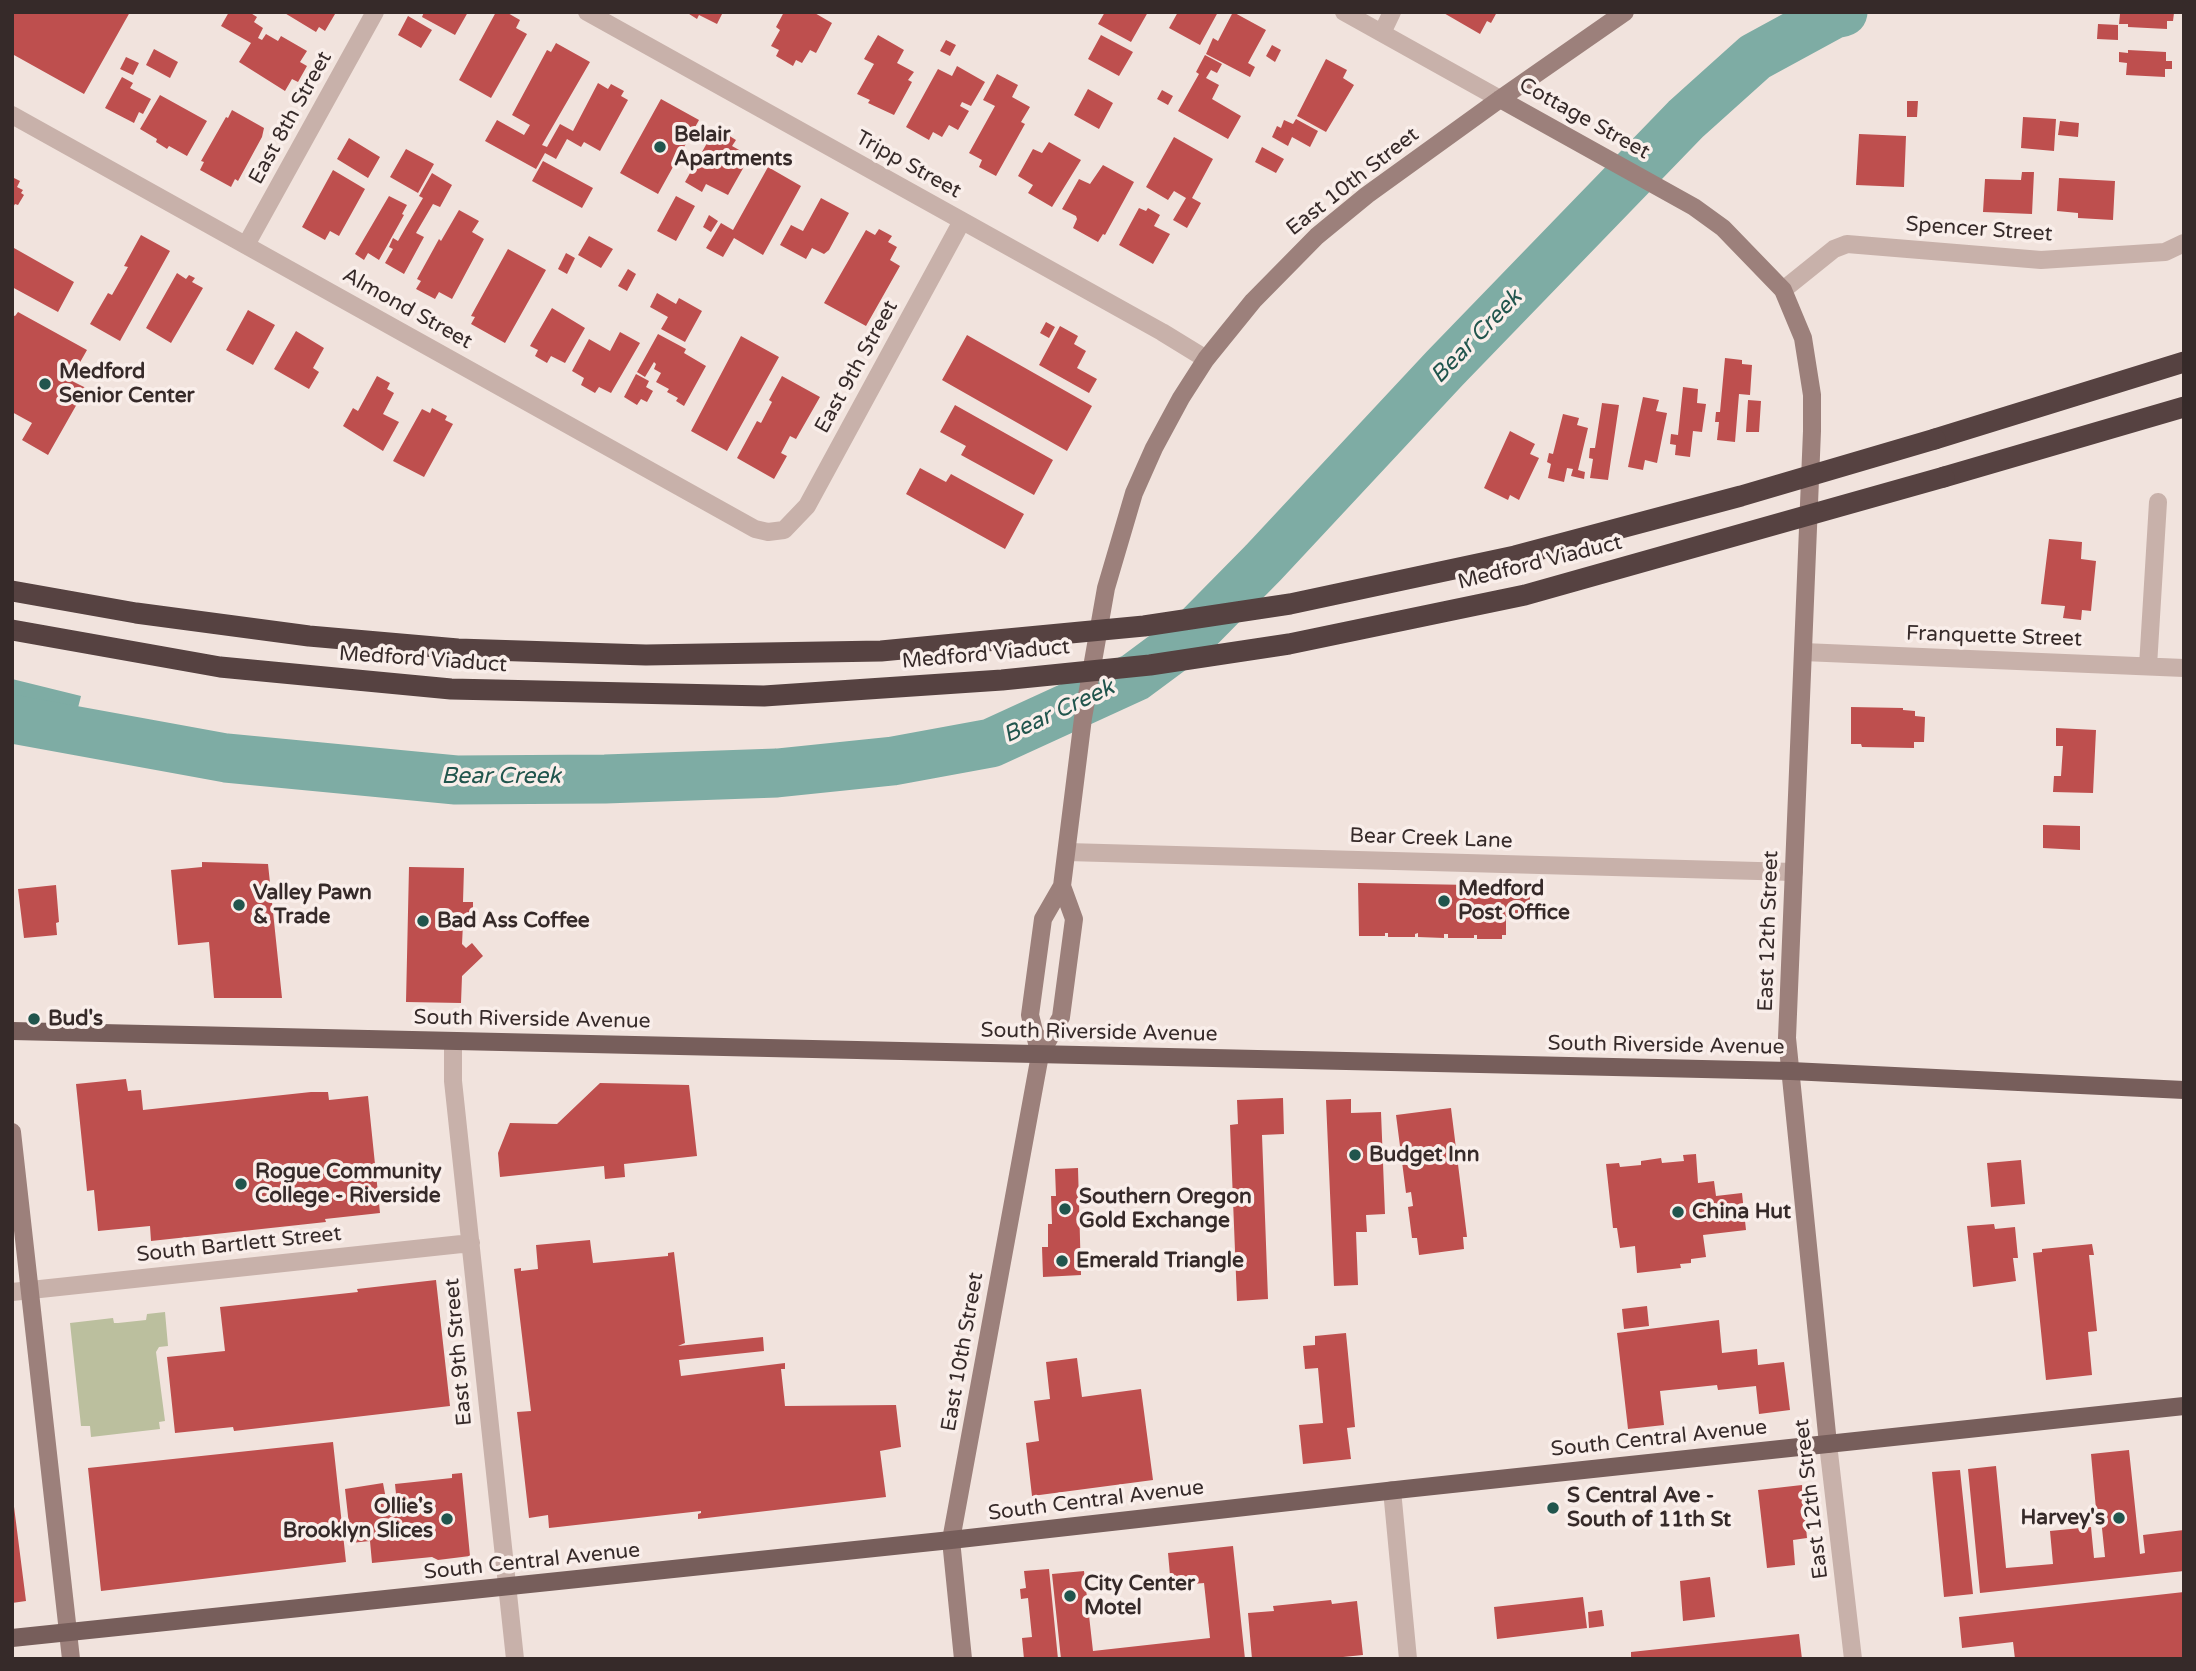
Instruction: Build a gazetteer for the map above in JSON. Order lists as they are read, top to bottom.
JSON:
{
  "streets": {
    "highway": ["Medford Viaduct"],
    "main road": ["South Riverside Avenue", "South Central Avenue"],
    "street": [
      "East 8th Street",
      "Cottage Street",
      "Tripp Street",
      "East 10th Street",
      "Spencer Street",
      "Almond Street",
      "East 9th Street",
      "Franquette Street",
      "Bear Creek Lane",
      "East 12th Street",
      "South Bartlett Street"
    ]
  },
  "crossings": [
    ["East 8th Street", "Almond Street"],
    ["Cottage Street", "East 10th Street"],
    ["Cottage Street", "Spencer Street"],
    ["Cottage Street", "East 12th Street"],
    ["Tripp Street", "East 10th Street"],
    ["Tripp Street", "East 9th Street"],
    ["East 10th Street", "Bear Creek Lane"],
    ["East 10th Street", "South Riverside Avenue"],
    ["East 10th Street", "South Central Avenue"],
    ["Spencer Street", "East 12th Street"],
    ["Almond Street", "East 9th Street"],
    ["East 9th Street", "South Riverside Avenue"],
    ["East 9th Street", "South Bartlett Street"],
    ["East 9th Street", "South Central Avenue"],
    ["Franquette Street", "East 12th Street"],
    ["Bear Creek Lane", "East 12th Street"],
    ["East 12th Street", "South Riverside Avenue"],
    ["East 12th Street", "South Central Avenue"]
  ],
  "water": ["Bear Creek"],
  "places": [
    "Belair Apartments",
    "Medford Senior Center",
    "Medford Post Office",
    "Valley Pawn & Trade",
    "Bad Ass Coffee",
    "Bud's",
    "Budget Inn",
    "Rogue Community College - Riverside",
    "Southern Oregon Gold Exchange",
    "China Hut",
    "Emerald Triangle",
    "S Central Ave - South of 11th St",
    "Harvey's",
    "Ollie's Brooklyn Slices",
    "City Center Motel"
  ]
}
